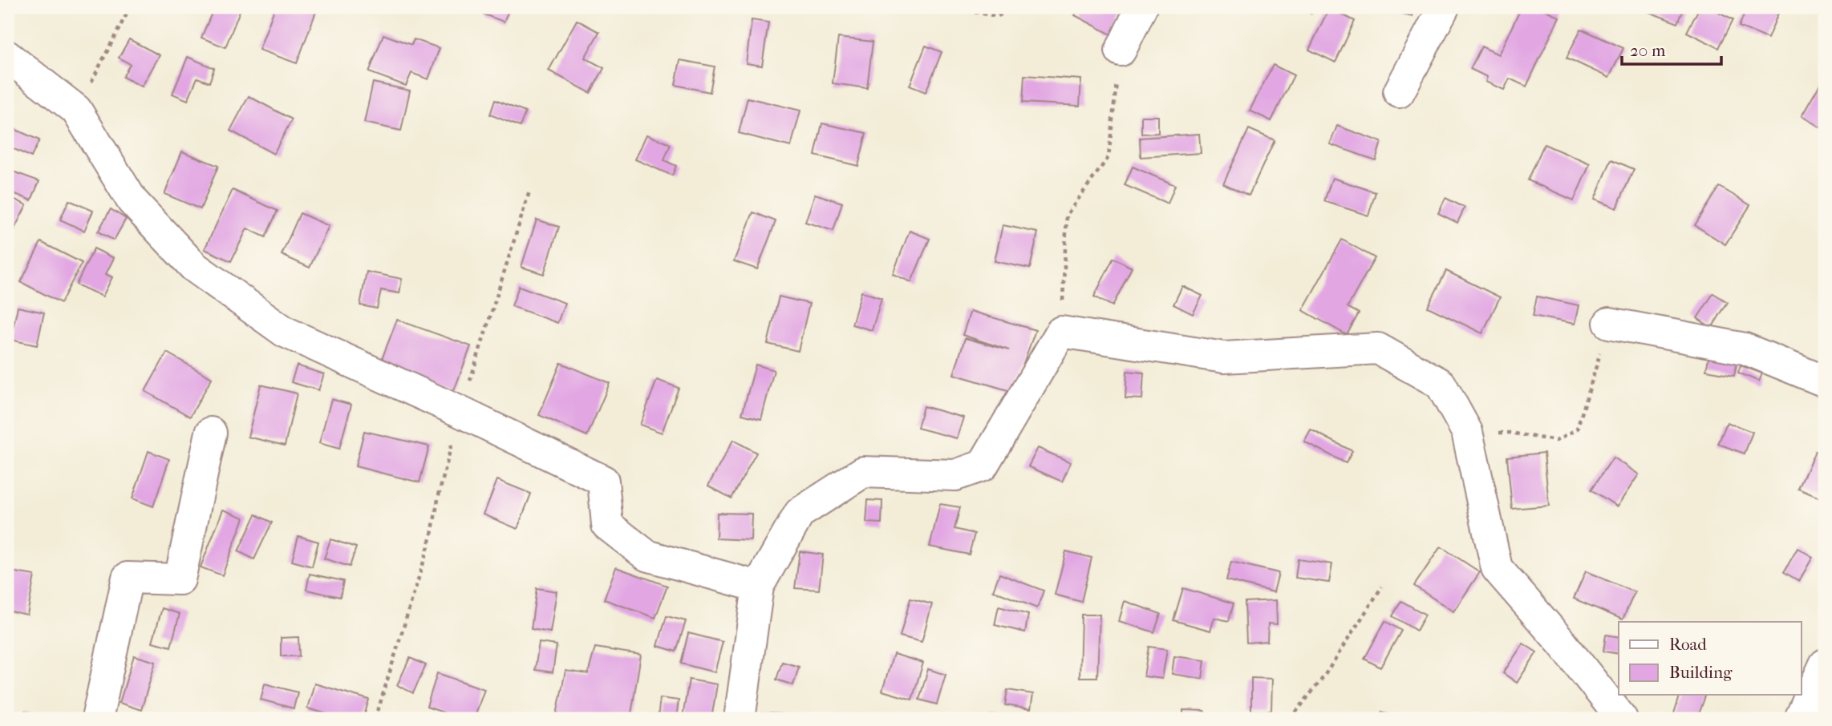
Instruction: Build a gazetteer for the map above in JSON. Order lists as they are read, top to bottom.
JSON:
{
  "legend": ["Road", "Building"],
  "scale_bar": "20 m"
}
